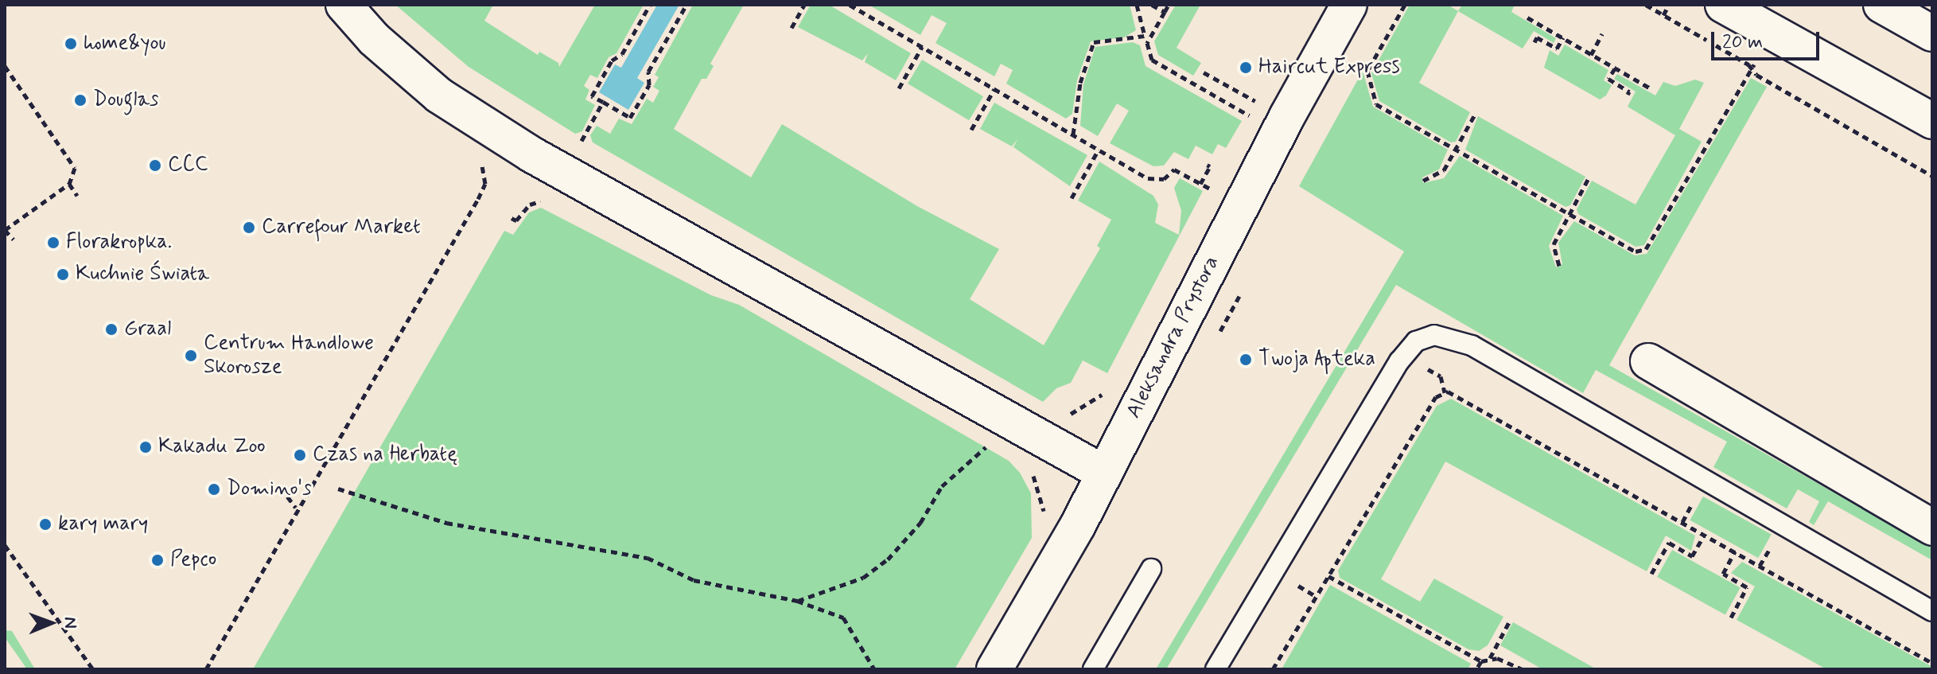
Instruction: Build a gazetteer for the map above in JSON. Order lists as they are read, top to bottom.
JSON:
{
  "streets": {
    "street": ["Aleksandra Prystora"]
  },
  "places": [
    "home&you",
    "Haircut Express",
    "Douglas",
    "CCC",
    "Carrefour Market",
    "Florakropka.",
    "Kuchnie Świata",
    "Graal",
    "Centrum Handlowe Skorosze",
    "Twoja Apteka",
    "Kakadu Zoo",
    "Czas na Herbatę",
    "Domino's",
    "kary mary",
    "Pepco"
  ],
  "scale_bar": "20 m",
  "north": "right"
}
